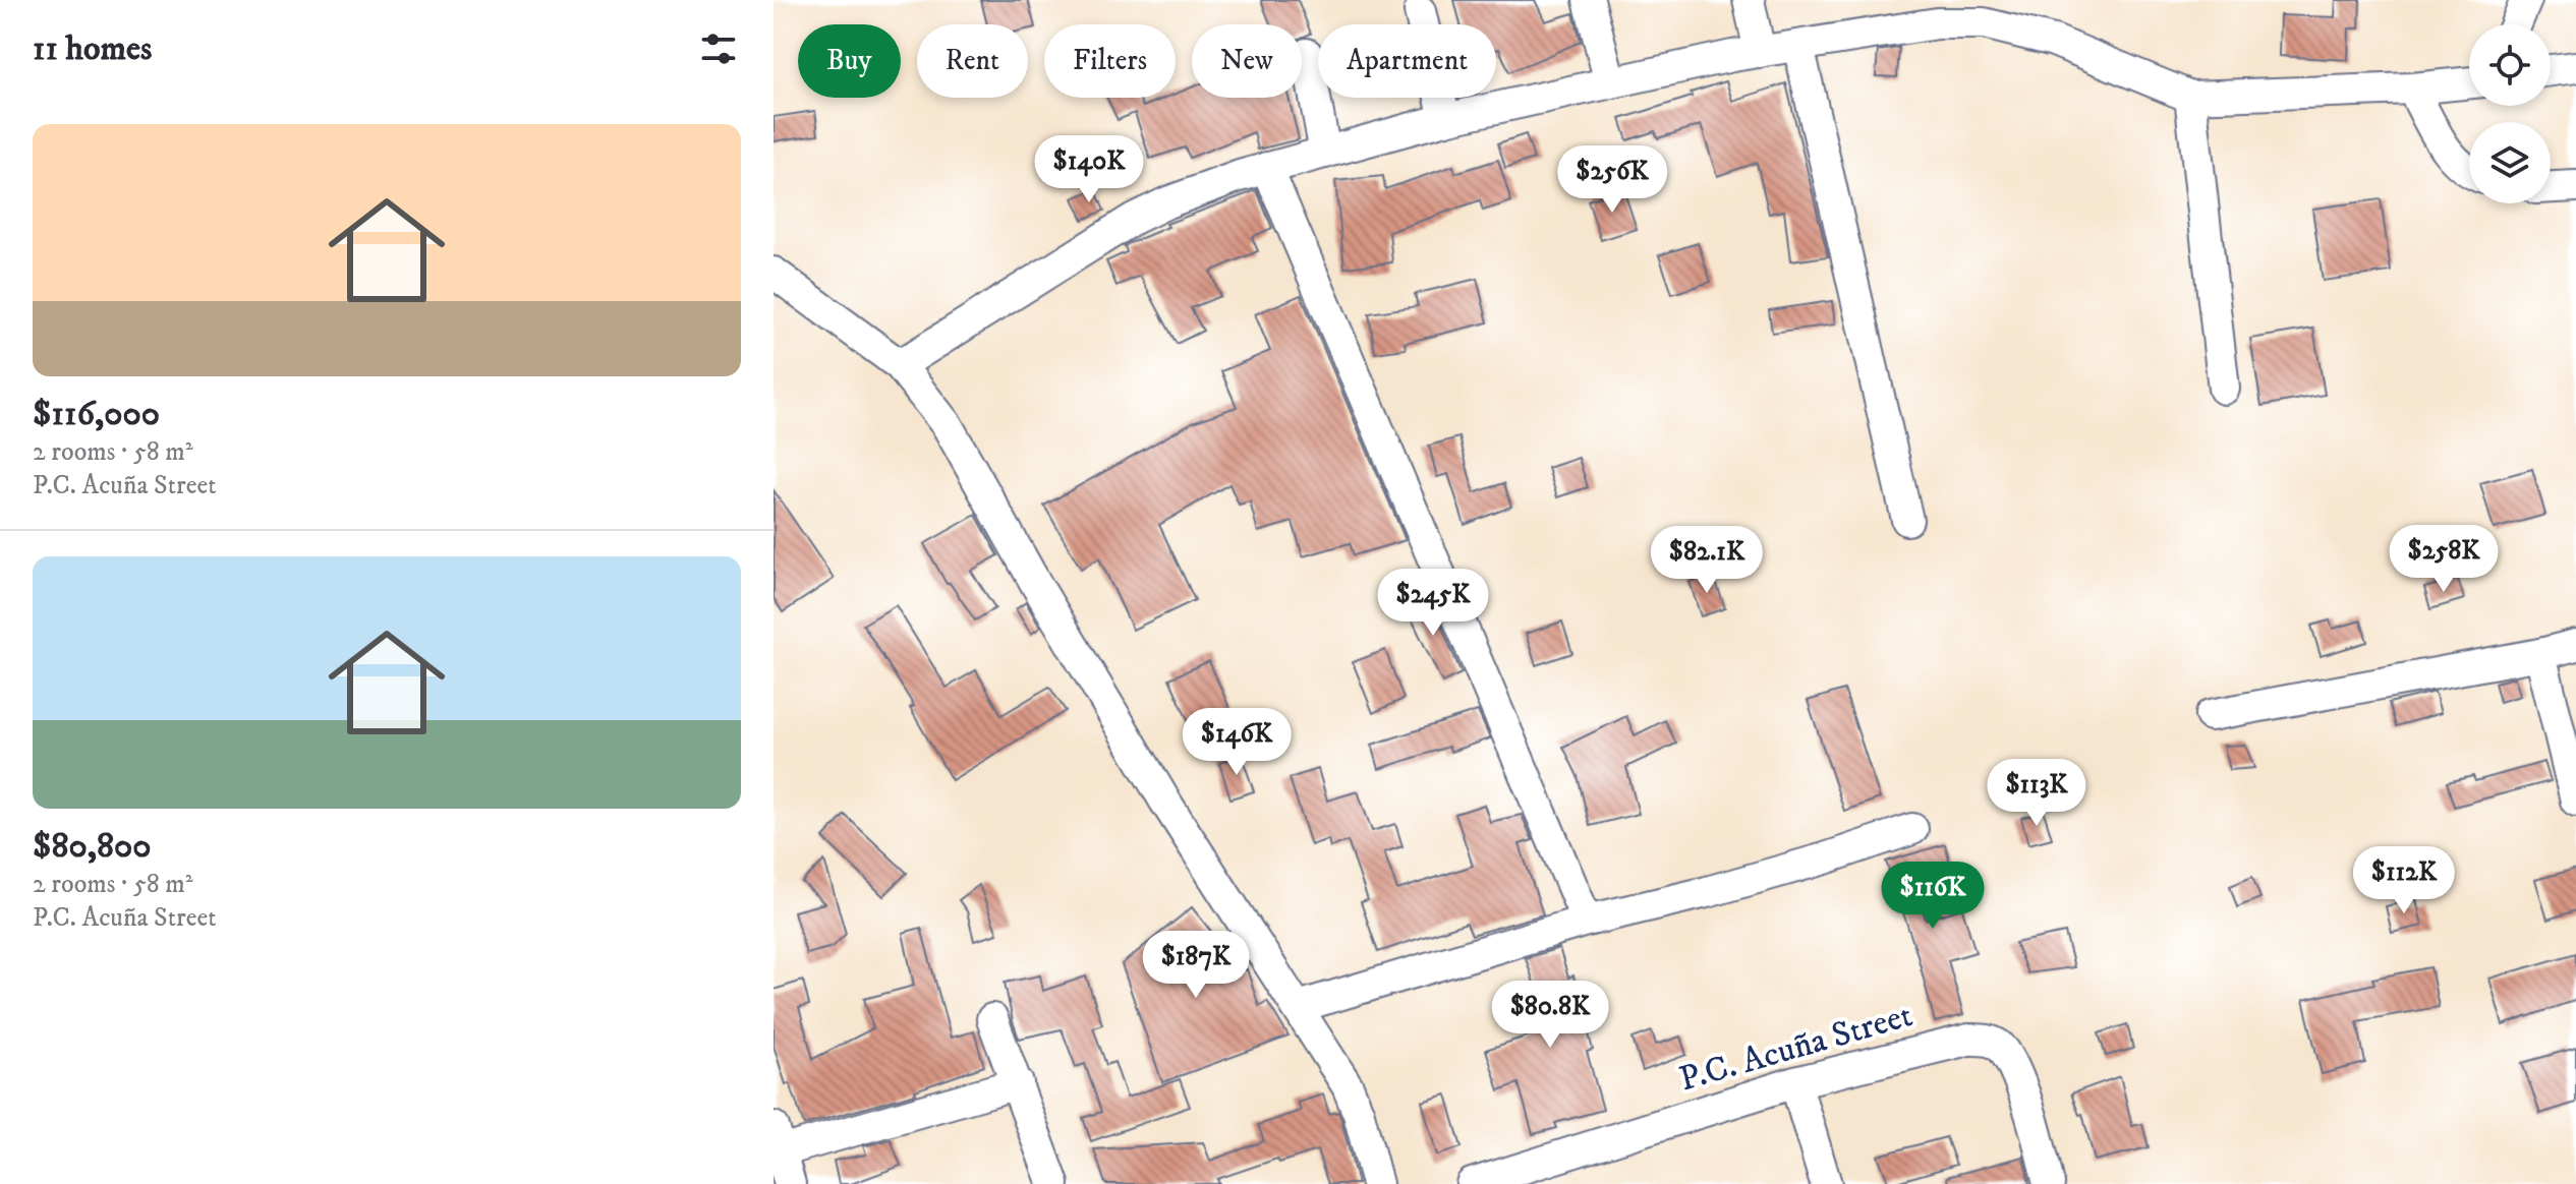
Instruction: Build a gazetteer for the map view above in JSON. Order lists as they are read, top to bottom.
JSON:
{
  "streets": {
    "street": ["P.C. Acuña Street"]
  },
  "page": {
    "heading": "11 homes",
    "chip": [
      "Buy",
      "Rent",
      "Filters",
      "New",
      "Apartment"
    ],
    "list": [
      {
        "name": "$116,000",
        "note": "2 rooms · 58 m² · P.C. Acuña Street"
      },
      {
        "name": "$80,800",
        "note": "2 rooms · 58 m² · P.C. Acuña Street"
      }
    ],
    "price": [
      "$140K",
      "$256K",
      "$258K",
      "$82.1K",
      "$245K",
      "$146K",
      "$113K",
      "$112K",
      "$116K",
      "$187K",
      "$80.8K"
    ]
  }
}
